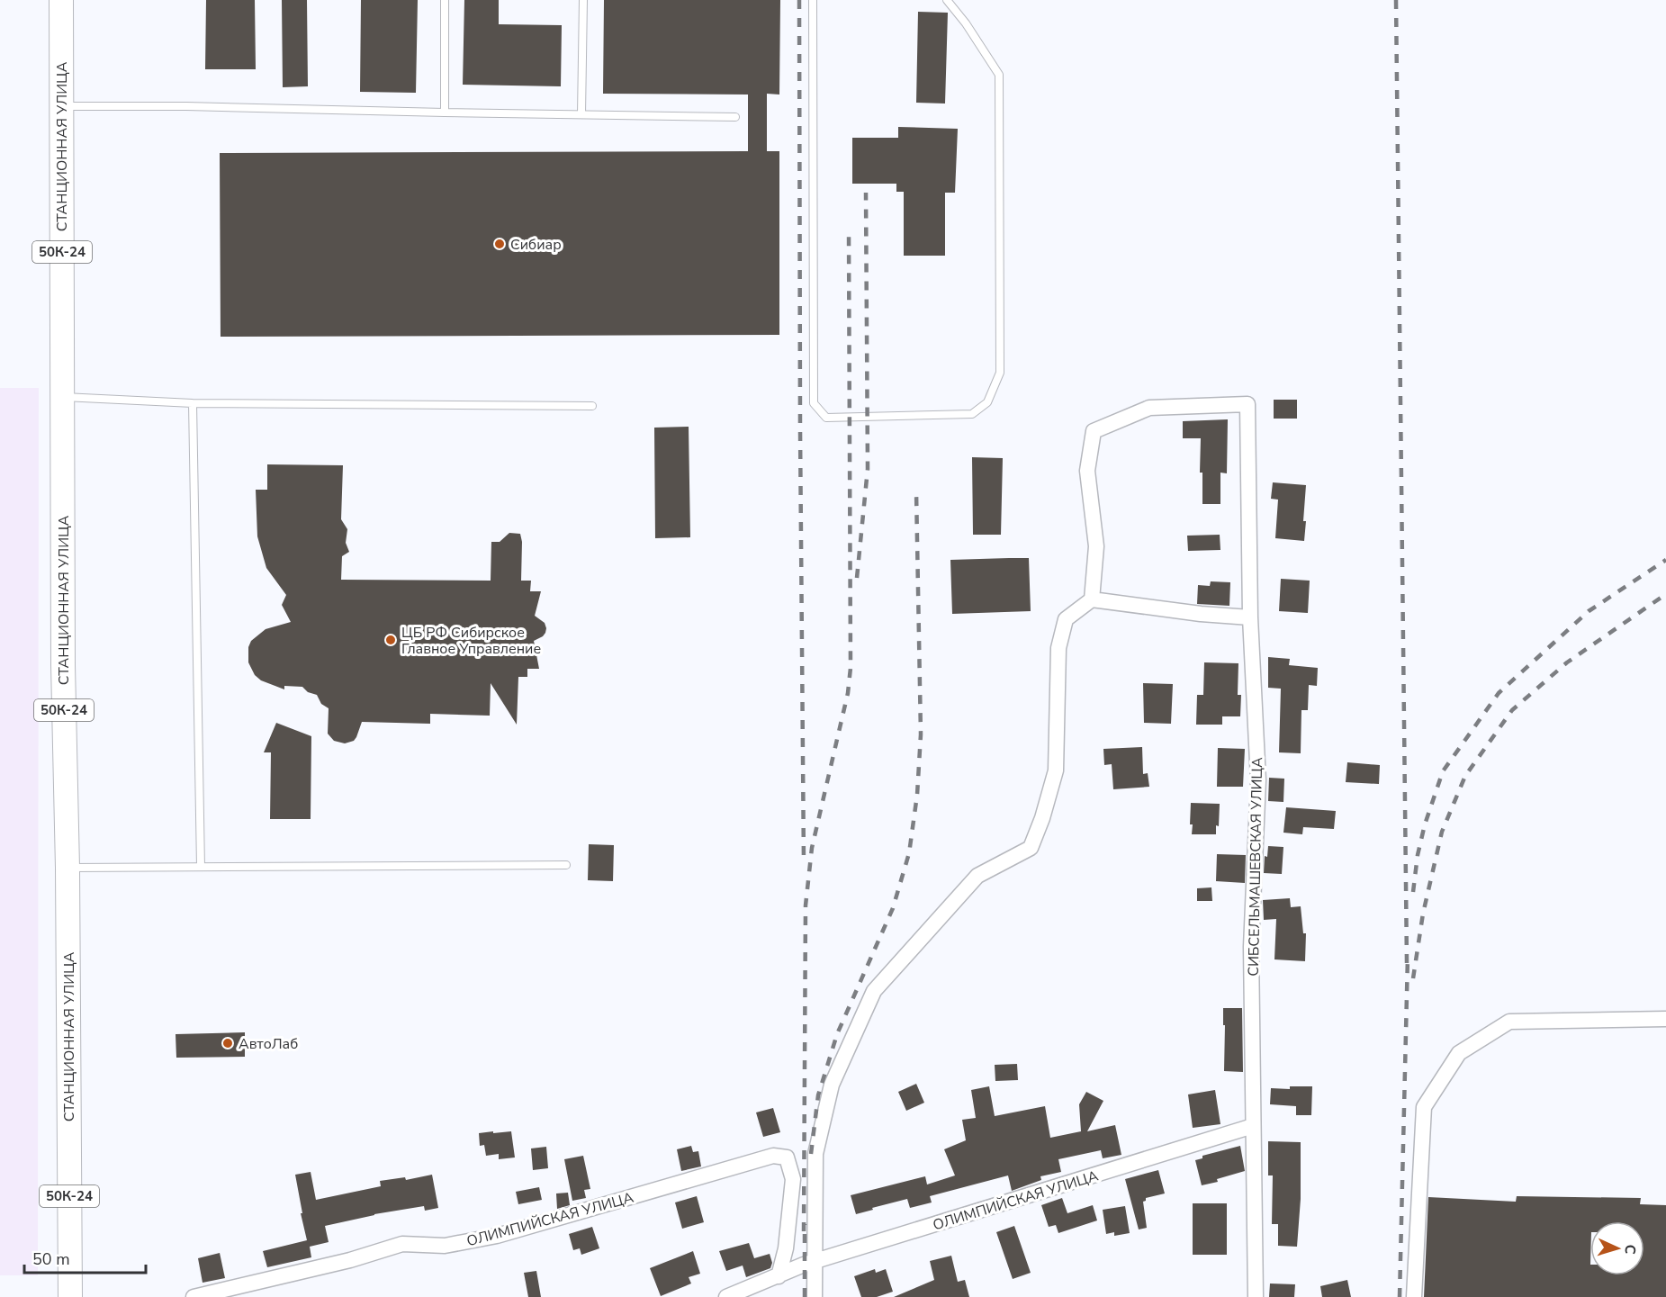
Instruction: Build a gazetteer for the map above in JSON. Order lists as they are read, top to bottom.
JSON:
{
  "streets": {
    "main road": ["СТАНЦИОННАЯ УЛИЦА", "50К-24"],
    "street": ["СИБСЕЛЬМАШЕВСКАЯ УЛИЦА", "ОЛИМПИЙСКАЯ УЛИЦА"]
  },
  "crossings": [
    ["СИБСЕЛЬМАШЕВСКАЯ УЛИЦА", "ОЛИМПИЙСКАЯ УЛИЦА"]
  ],
  "places": ["Сибиар", "ЦБ РФ Сибирское Главное Управление", "АвтоЛаб"],
  "scale_bar": "50 m",
  "north": "right"
}
